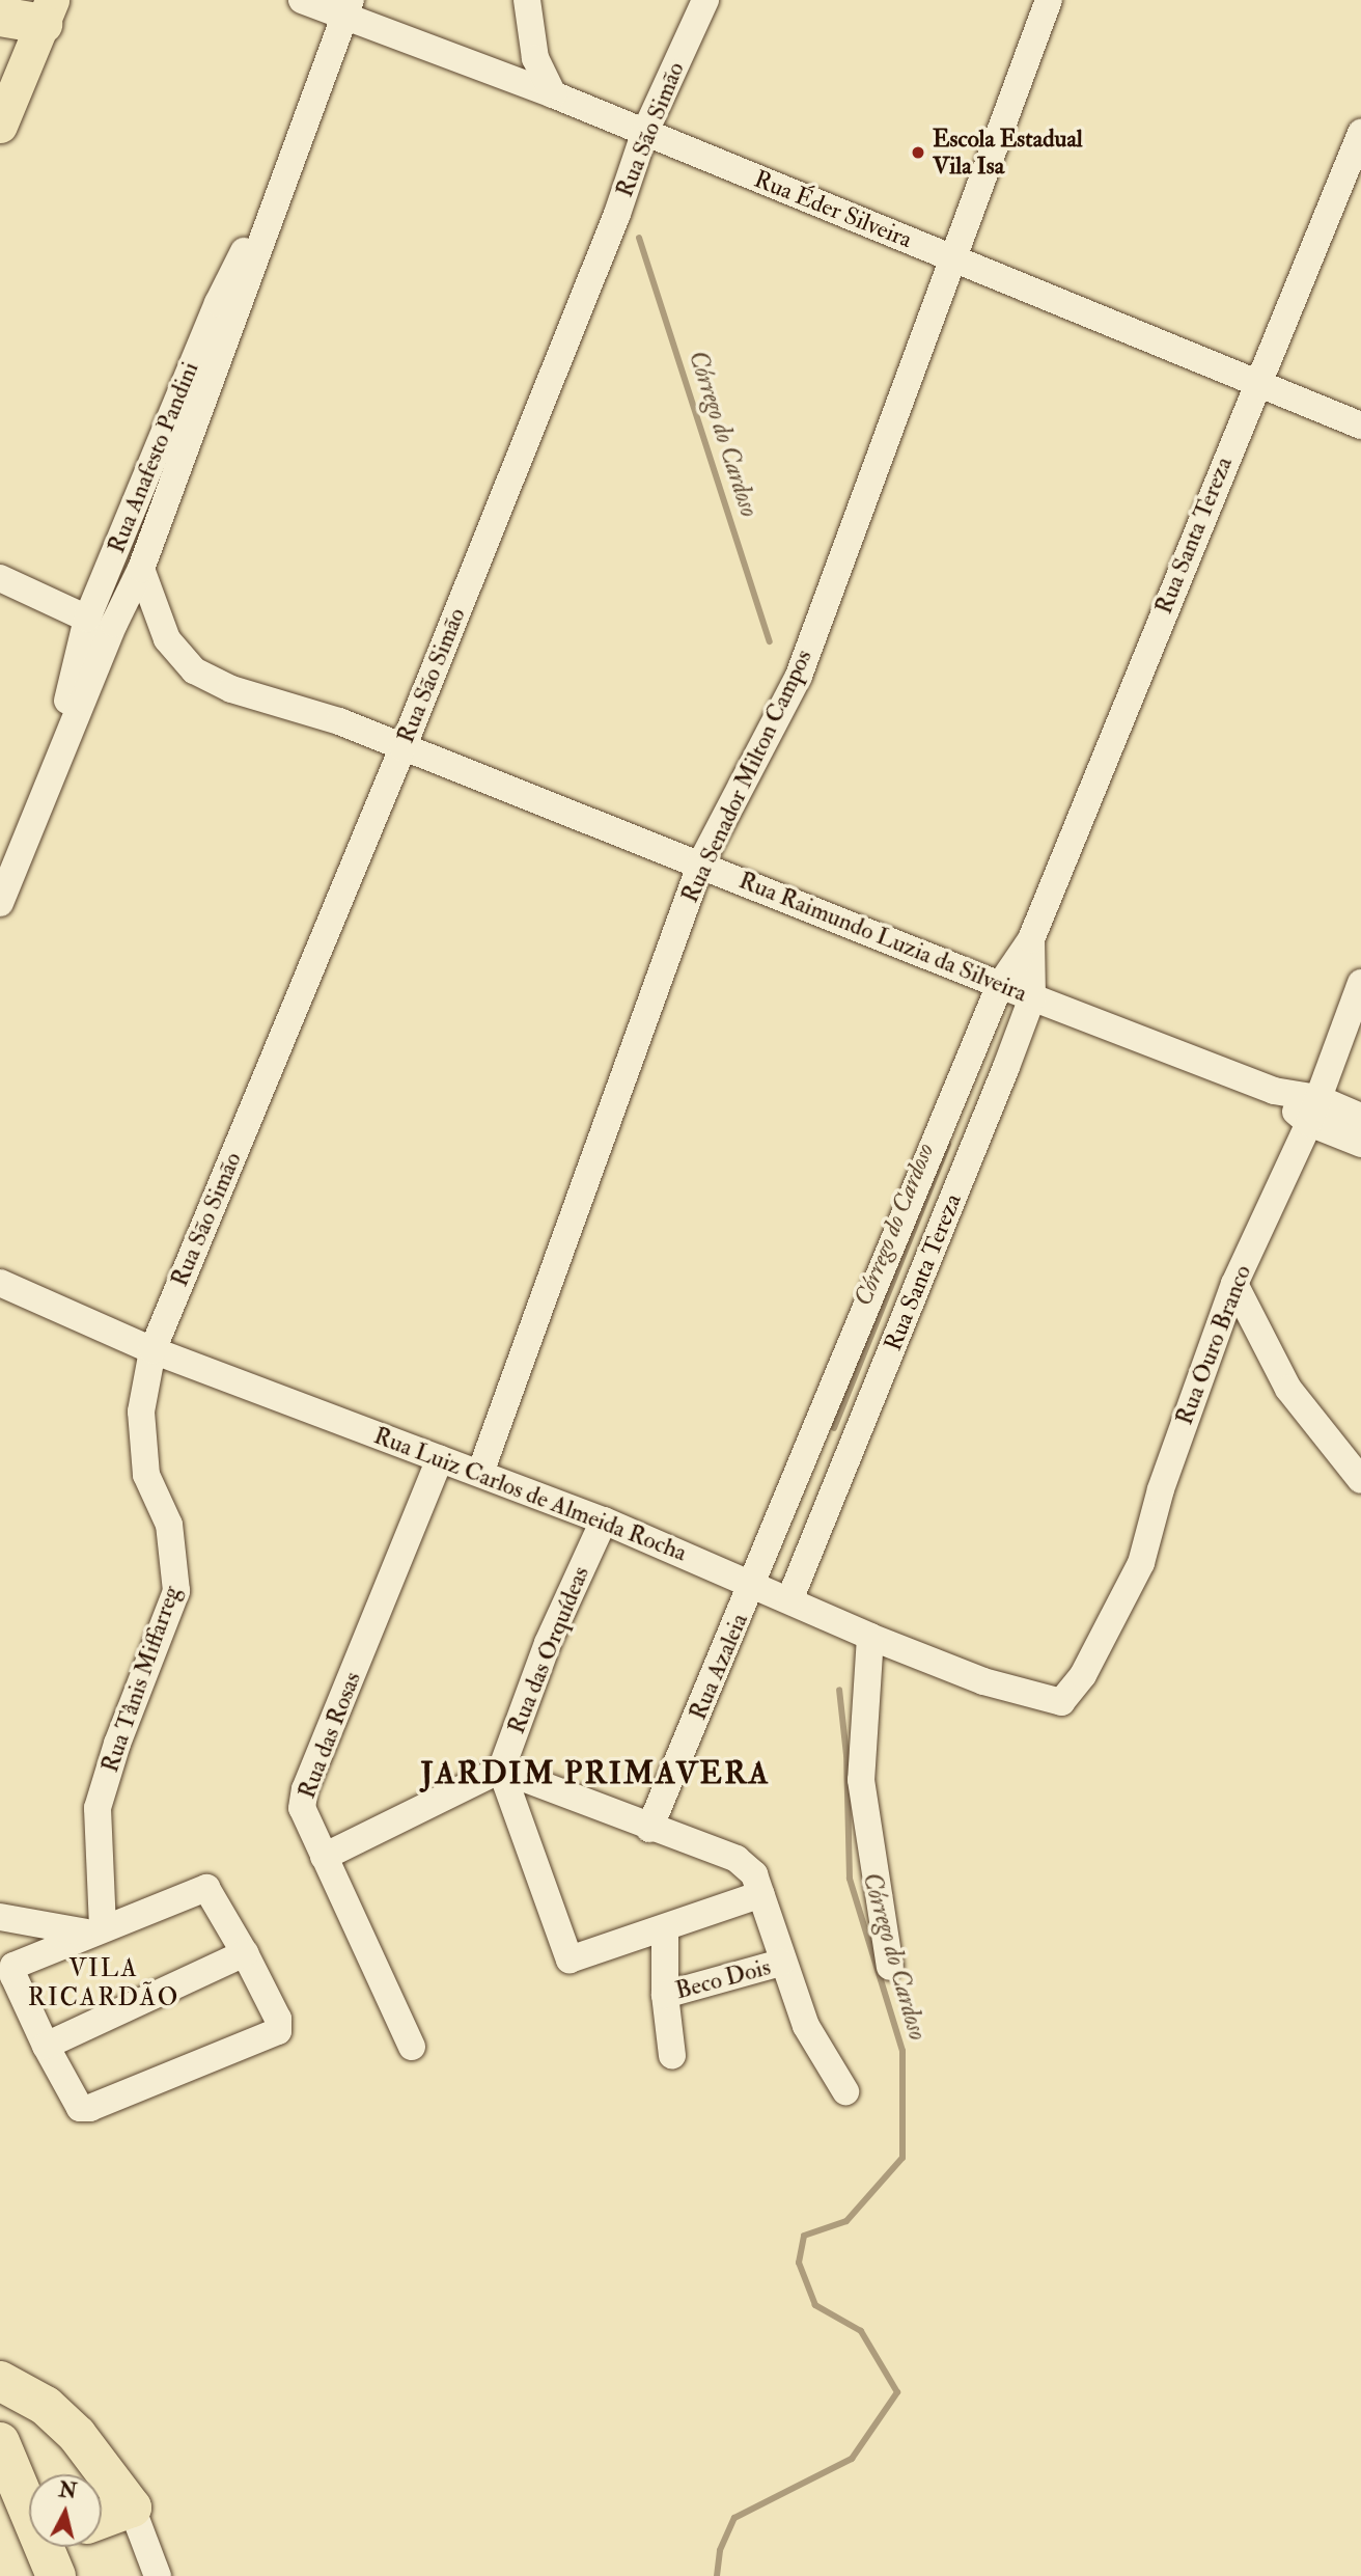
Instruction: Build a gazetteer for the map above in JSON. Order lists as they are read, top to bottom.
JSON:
{
  "streets": {
    "street": [
      "Rua São Simão",
      "Rua Éder Silveira",
      "Rua Anafesto Pandini",
      "Rua Santa Tereza",
      "Rua Senador Milton Campos",
      "Rua Raimundo Luzia da Silveira",
      "Rua Ouro Branco",
      "Rua Luiz Carlos de Almeida Rocha",
      "Rua das Orquídeas",
      "Rua Azaleia",
      "Rua Tânis Miffarreg",
      "Rua das Rosas",
      "Beco Dois"
    ]
  },
  "crossings": [
    ["Rua São Simão", "Rua Éder Silveira"],
    ["Rua São Simão", "Rua Raimundo Luzia da Silveira"],
    ["Rua São Simão", "Rua Luiz Carlos de Almeida Rocha"],
    ["Rua São Simão", "Rua Tânis Miffarreg"],
    ["Rua Éder Silveira", "Rua Anafesto Pandini"],
    ["Rua Éder Silveira", "Rua Santa Tereza"],
    ["Rua Éder Silveira", "Rua Senador Milton Campos"],
    ["Rua Anafesto Pandini", "Rua Raimundo Luzia da Silveira"],
    ["Rua Santa Tereza", "Rua Raimundo Luzia da Silveira"],
    ["Rua Santa Tereza", "Rua Luiz Carlos de Almeida Rocha"],
    ["Rua Santa Tereza", "Rua Azaleia"],
    ["Rua Senador Milton Campos", "Rua Raimundo Luzia da Silveira"],
    ["Rua Senador Milton Campos", "Rua Luiz Carlos de Almeida Rocha"],
    ["Rua Raimundo Luzia da Silveira", "Rua Ouro Branco"],
    ["Rua Ouro Branco", "Rua Luiz Carlos de Almeida Rocha"],
    ["Rua Luiz Carlos de Almeida Rocha", "Rua das Orquídeas"],
    ["Rua Luiz Carlos de Almeida Rocha", "Rua Azaleia"],
    ["Rua Luiz Carlos de Almeida Rocha", "Rua Tânis Miffarreg"],
    ["Rua Luiz Carlos de Almeida Rocha", "Rua das Rosas"]
  ],
  "districts": ["JARDIM PRIMAVERA", "VILA RICARDÃO"],
  "water": ["Córrego do Cardoso"],
  "places": ["Escola Estadual Vila Isa"],
  "north": "top"
}
